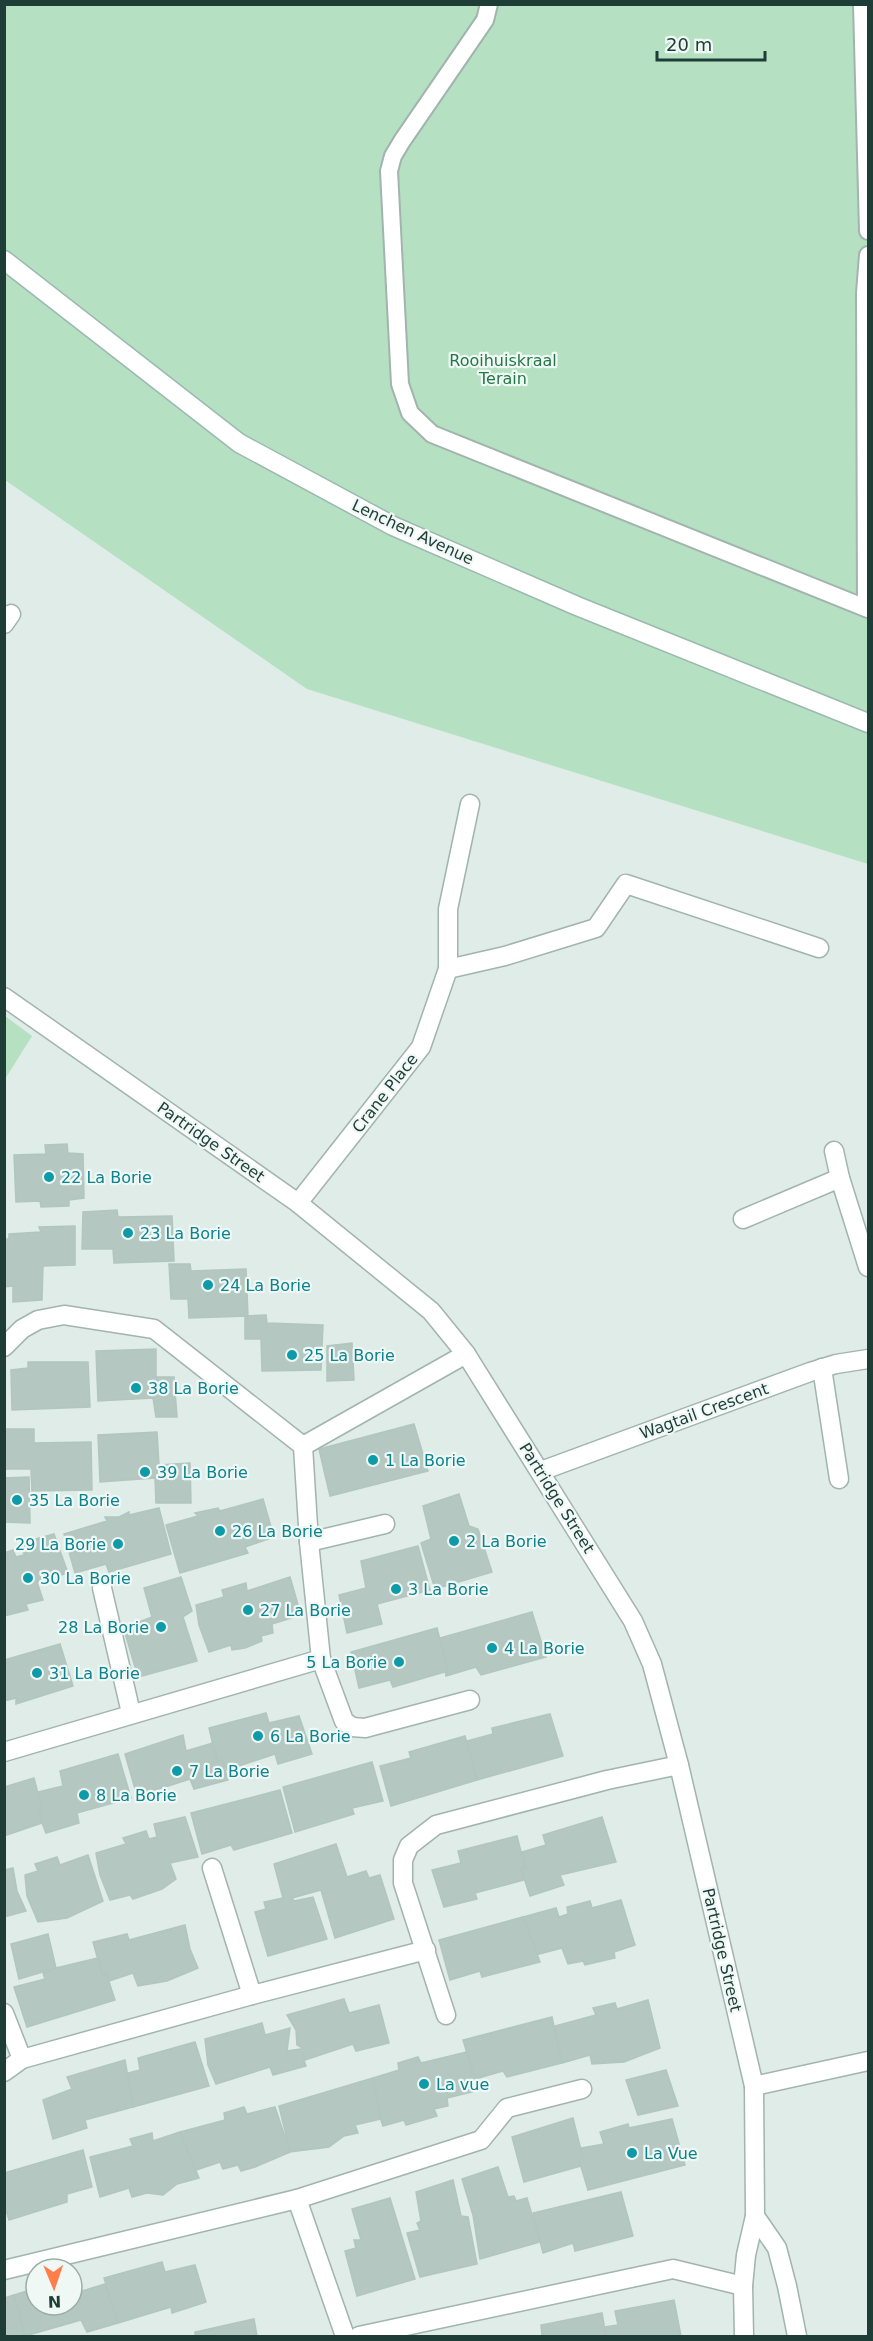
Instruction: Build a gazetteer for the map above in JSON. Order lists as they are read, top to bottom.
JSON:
{
  "streets": {
    "street": [
      "Lenchen Avenue",
      "Crane Place",
      "Partridge Street",
      "Wagtail Crescent"
    ]
  },
  "crossings": [
    ["Crane Place", "Partridge Street"],
    ["Partridge Street", "Wagtail Crescent"]
  ],
  "parks": ["Rooihuiskraal Terain"],
  "places": [
    "22 La Borie",
    "23 La Borie",
    "24 La Borie",
    "25 La Borie",
    "38 La Borie",
    "1 La Borie",
    "39 La Borie",
    "35 La Borie",
    "26 La Borie",
    "2 La Borie",
    "29 La Borie",
    "30 La Borie",
    "3 La Borie",
    "27 La Borie",
    "28 La Borie",
    "4 La Borie",
    "5 La Borie",
    "31 La Borie",
    "6 La Borie",
    "7 La Borie",
    "8 La Borie",
    "La vue",
    "La Vue"
  ],
  "scale_bar": "20 m",
  "north": "bottom"
}
